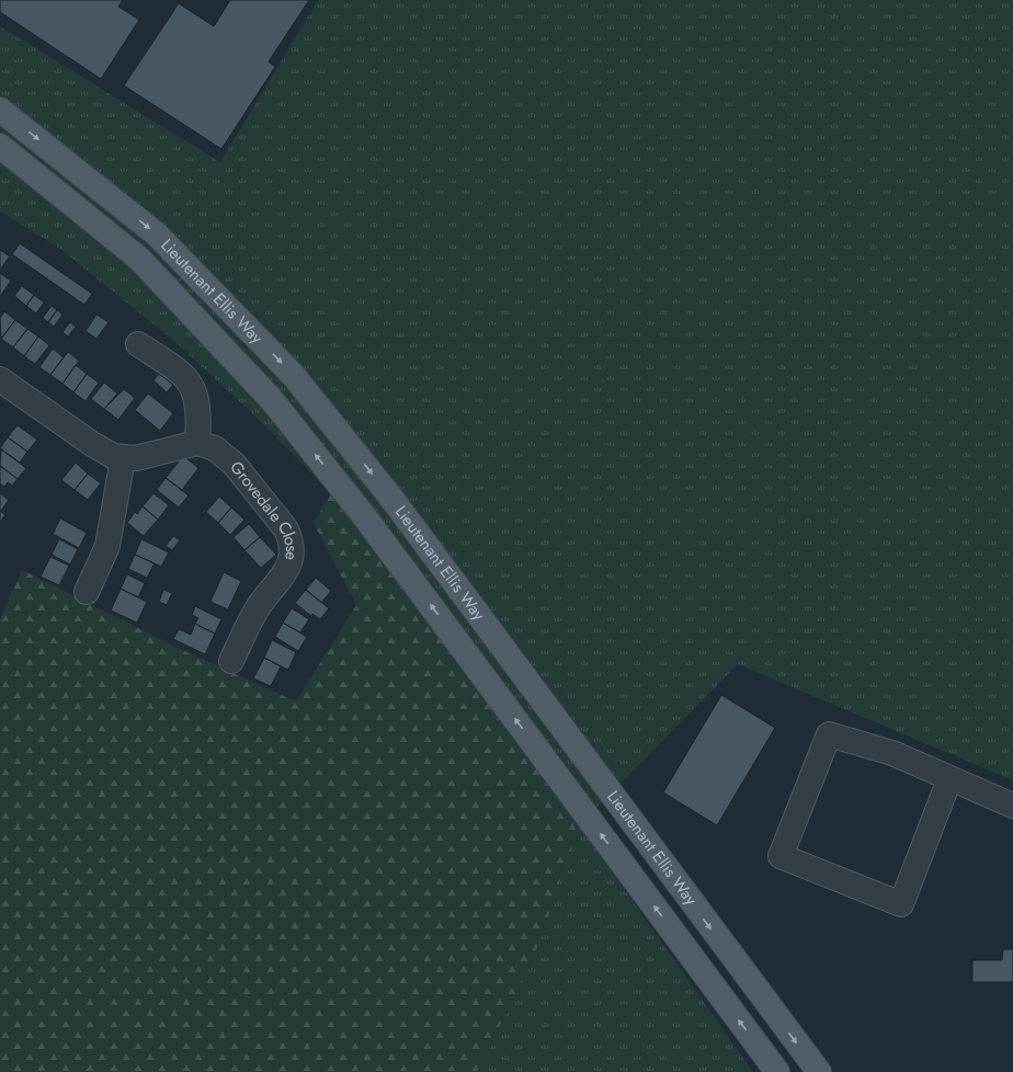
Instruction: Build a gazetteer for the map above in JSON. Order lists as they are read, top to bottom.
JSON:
{
  "streets": {
    "main road": ["Lieutenant Ellis Way"],
    "street": ["Grovedale Close"]
  }
}
